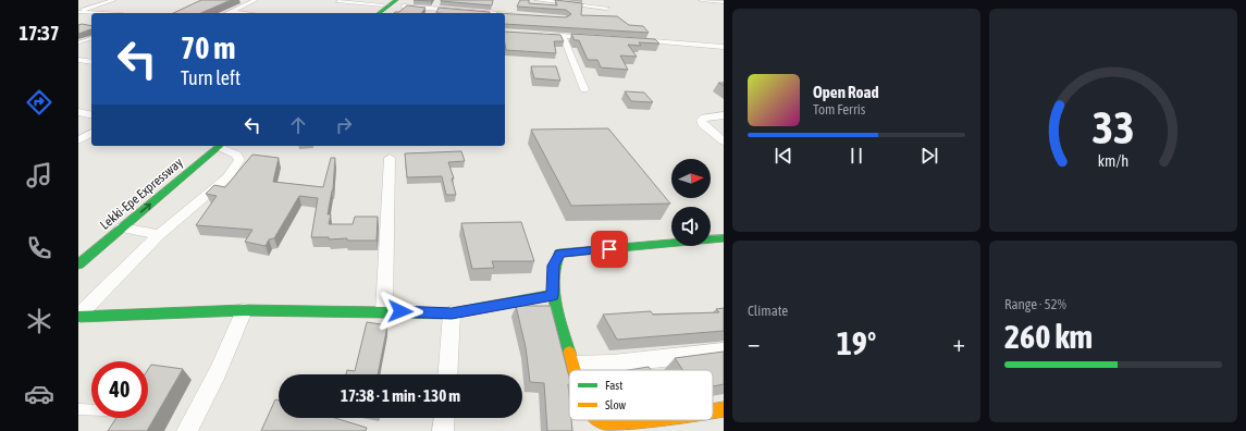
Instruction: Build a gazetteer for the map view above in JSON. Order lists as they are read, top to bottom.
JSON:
{
  "streets": {
    "main road": ["Lekki-Epe Expressway"]
  },
  "one_way": ["Lekki-Epe Expressway"],
  "legend": ["Fast", "Slow"],
  "north": "right",
  "page": {
    "tabs": "17:37",
    "turn": ["70 m", "Turn left"],
    "song": ["Open Road", "Tom Ferris"],
    "tile": [
      "Climate",
      ["Range · 52%", "260 km"]
    ],
    "heat": ["−", "19°", "+"],
    "limit": "40",
    "trip": "17:38 · 1 min · 130 m",
    "gauge": ["33", "km/h"]
  }
}
